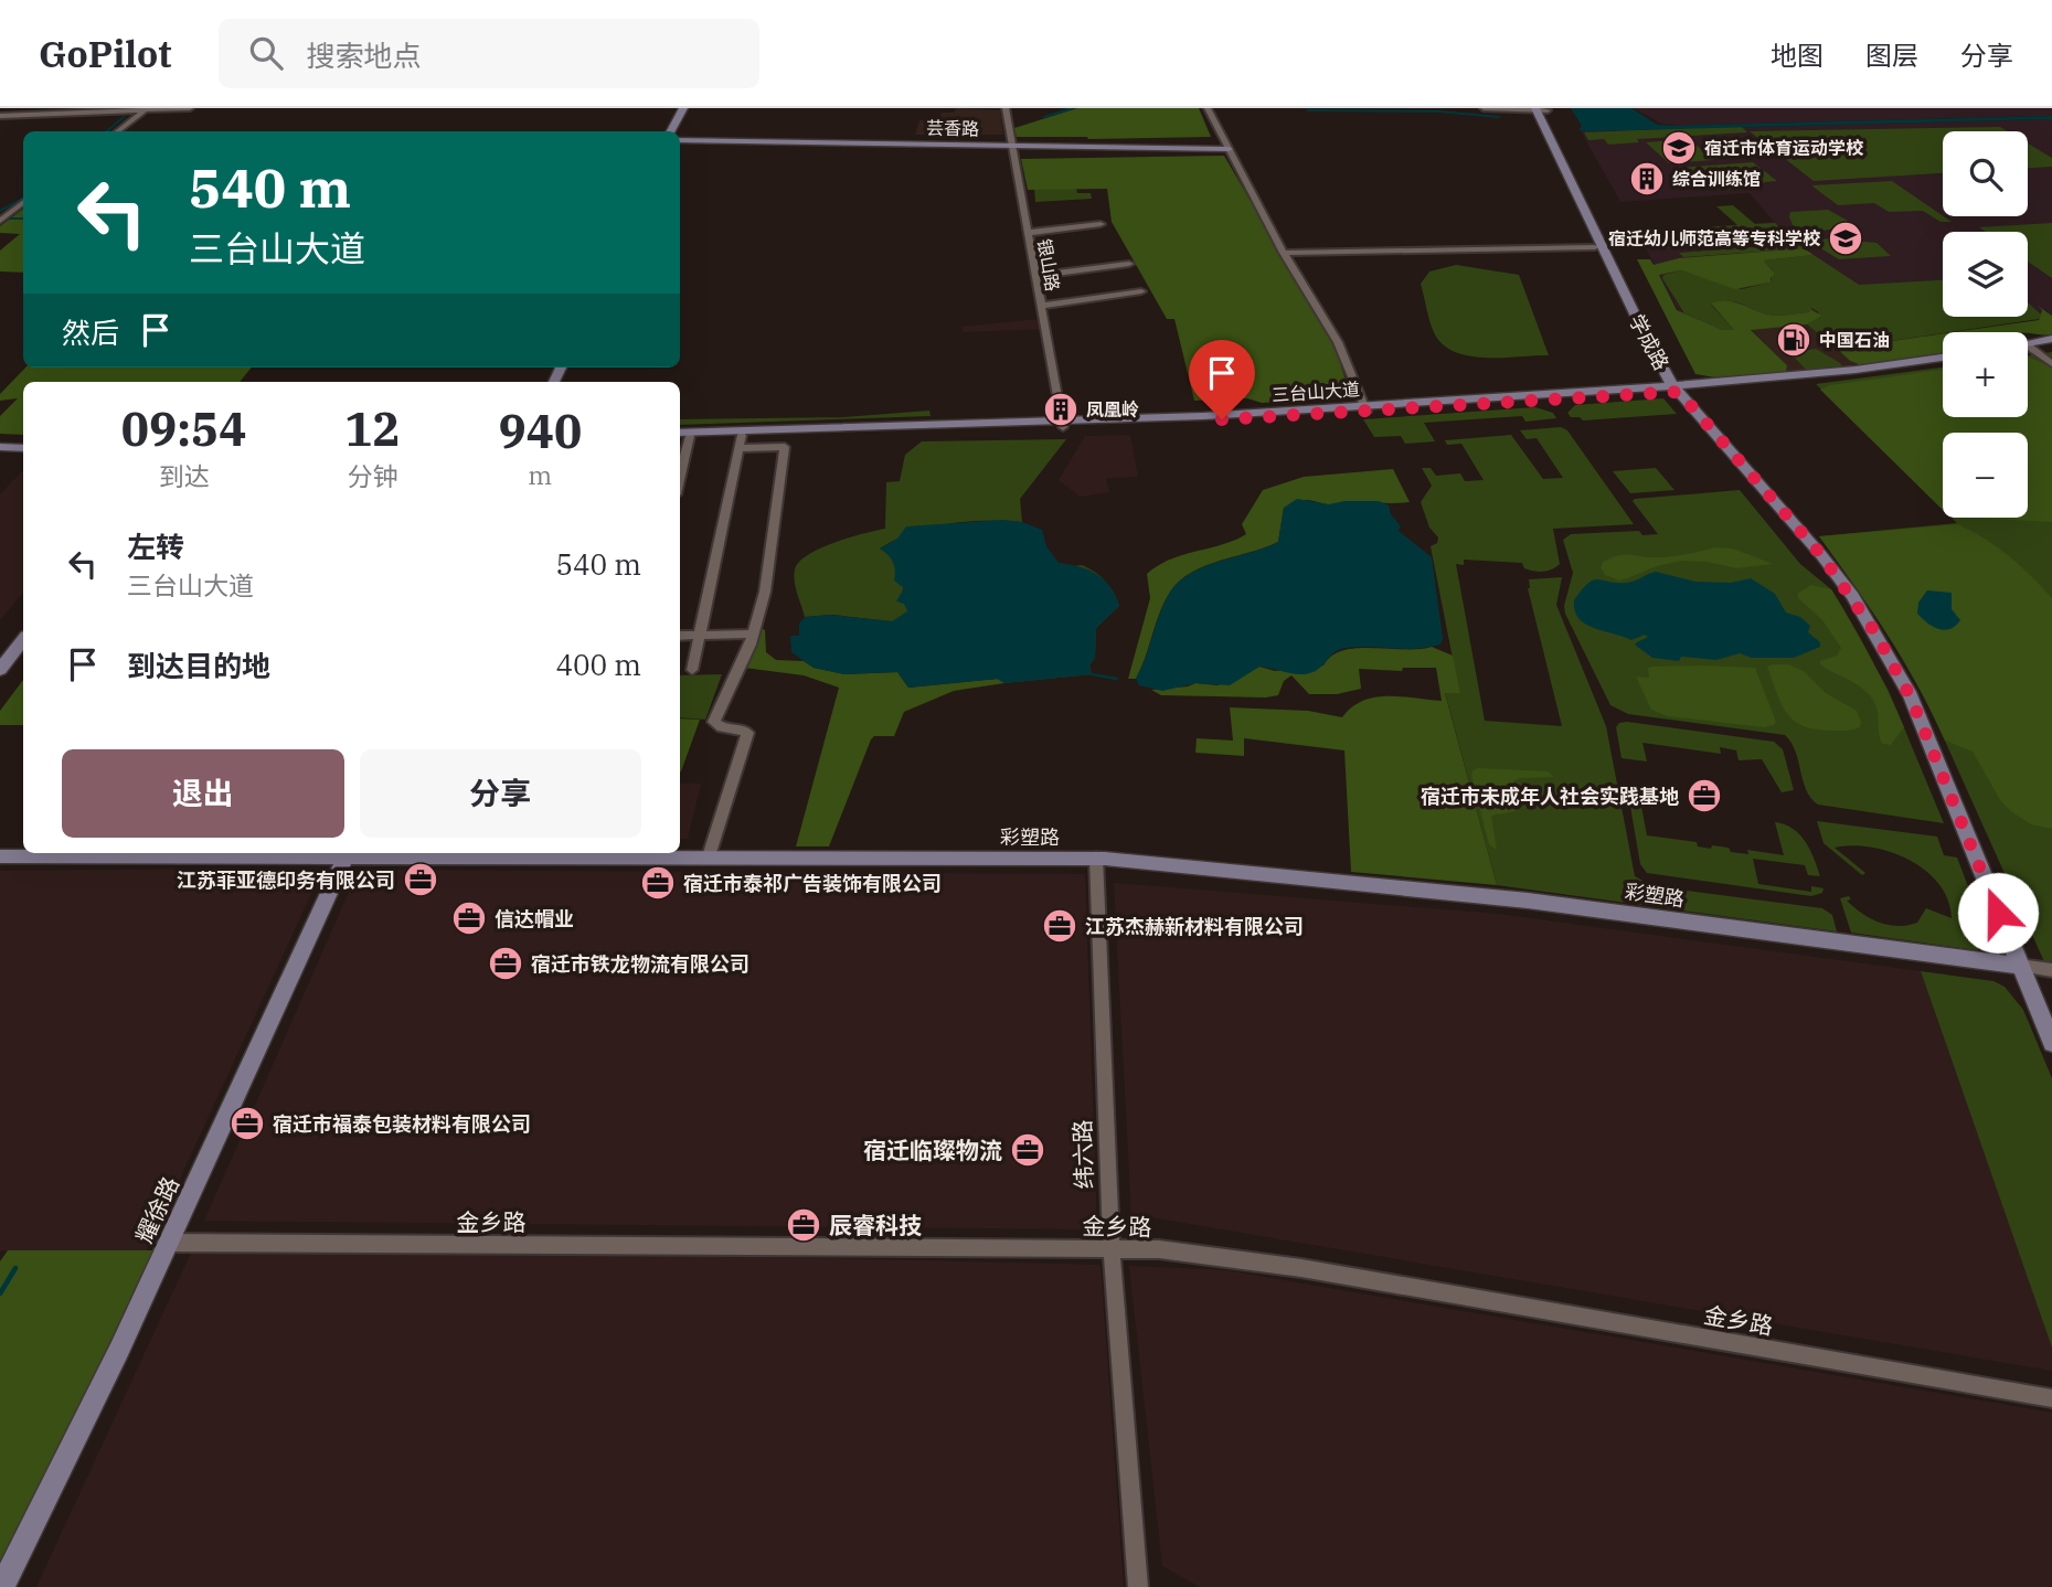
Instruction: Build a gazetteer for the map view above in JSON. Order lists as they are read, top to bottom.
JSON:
{
  "streets": {
    "street": [
      "芸香路",
      "银山路",
      "学成路",
      "三台山大道",
      "彩塑路",
      "纬六路",
      "耀徐路",
      "金乡路"
    ]
  },
  "crossings": [
    ["芸香路", "银山路"],
    ["银山路", "三台山大道"],
    ["学成路", "三台山大道"],
    ["学成路", "彩塑路"],
    ["彩塑路", "纬六路"],
    ["彩塑路", "耀徐路"],
    ["纬六路", "金乡路"],
    ["耀徐路", "金乡路"]
  ],
  "places": {
    "school or university": ["宿迁市体育运动学校", "宿迁幼儿师范高等专科学校"],
    "building": ["综合训练馆", "凤凰岭"],
    "fuel station": ["中国石油"],
    "office": [
      "宿迁市未成年人社会实践基地",
      "江苏菲亚德印务有限公司",
      "宿迁市泰祁广告装饰有限公司",
      "信达帽业",
      "江苏杰赫新材料有限公司",
      "宿迁市铁龙物流有限公司",
      "宿迁市福泰包装材料有限公司",
      "宿迁临璨物流",
      "辰睿科技"
    ]
  },
  "page": {
    "header": "GoPilot",
    "search": "搜索地点",
    "nav": ["地图", "图层", "分享"],
    "map_buttons": ["+", "−"],
    "turn": ["540 m", "三台山大道"],
    "then": "然后",
    "eta": [
      "09:54",
      "到达",
      "12",
      "分钟",
      "940",
      "m"
    ],
    "list": [
      {
        "name": "左转",
        "note": "三台山大道",
        "value": "540 m"
      },
      {
        "name": "到达目的地",
        "value": "400 m"
      }
    ],
    "buttons": ["退出", "分享"]
  }
}
